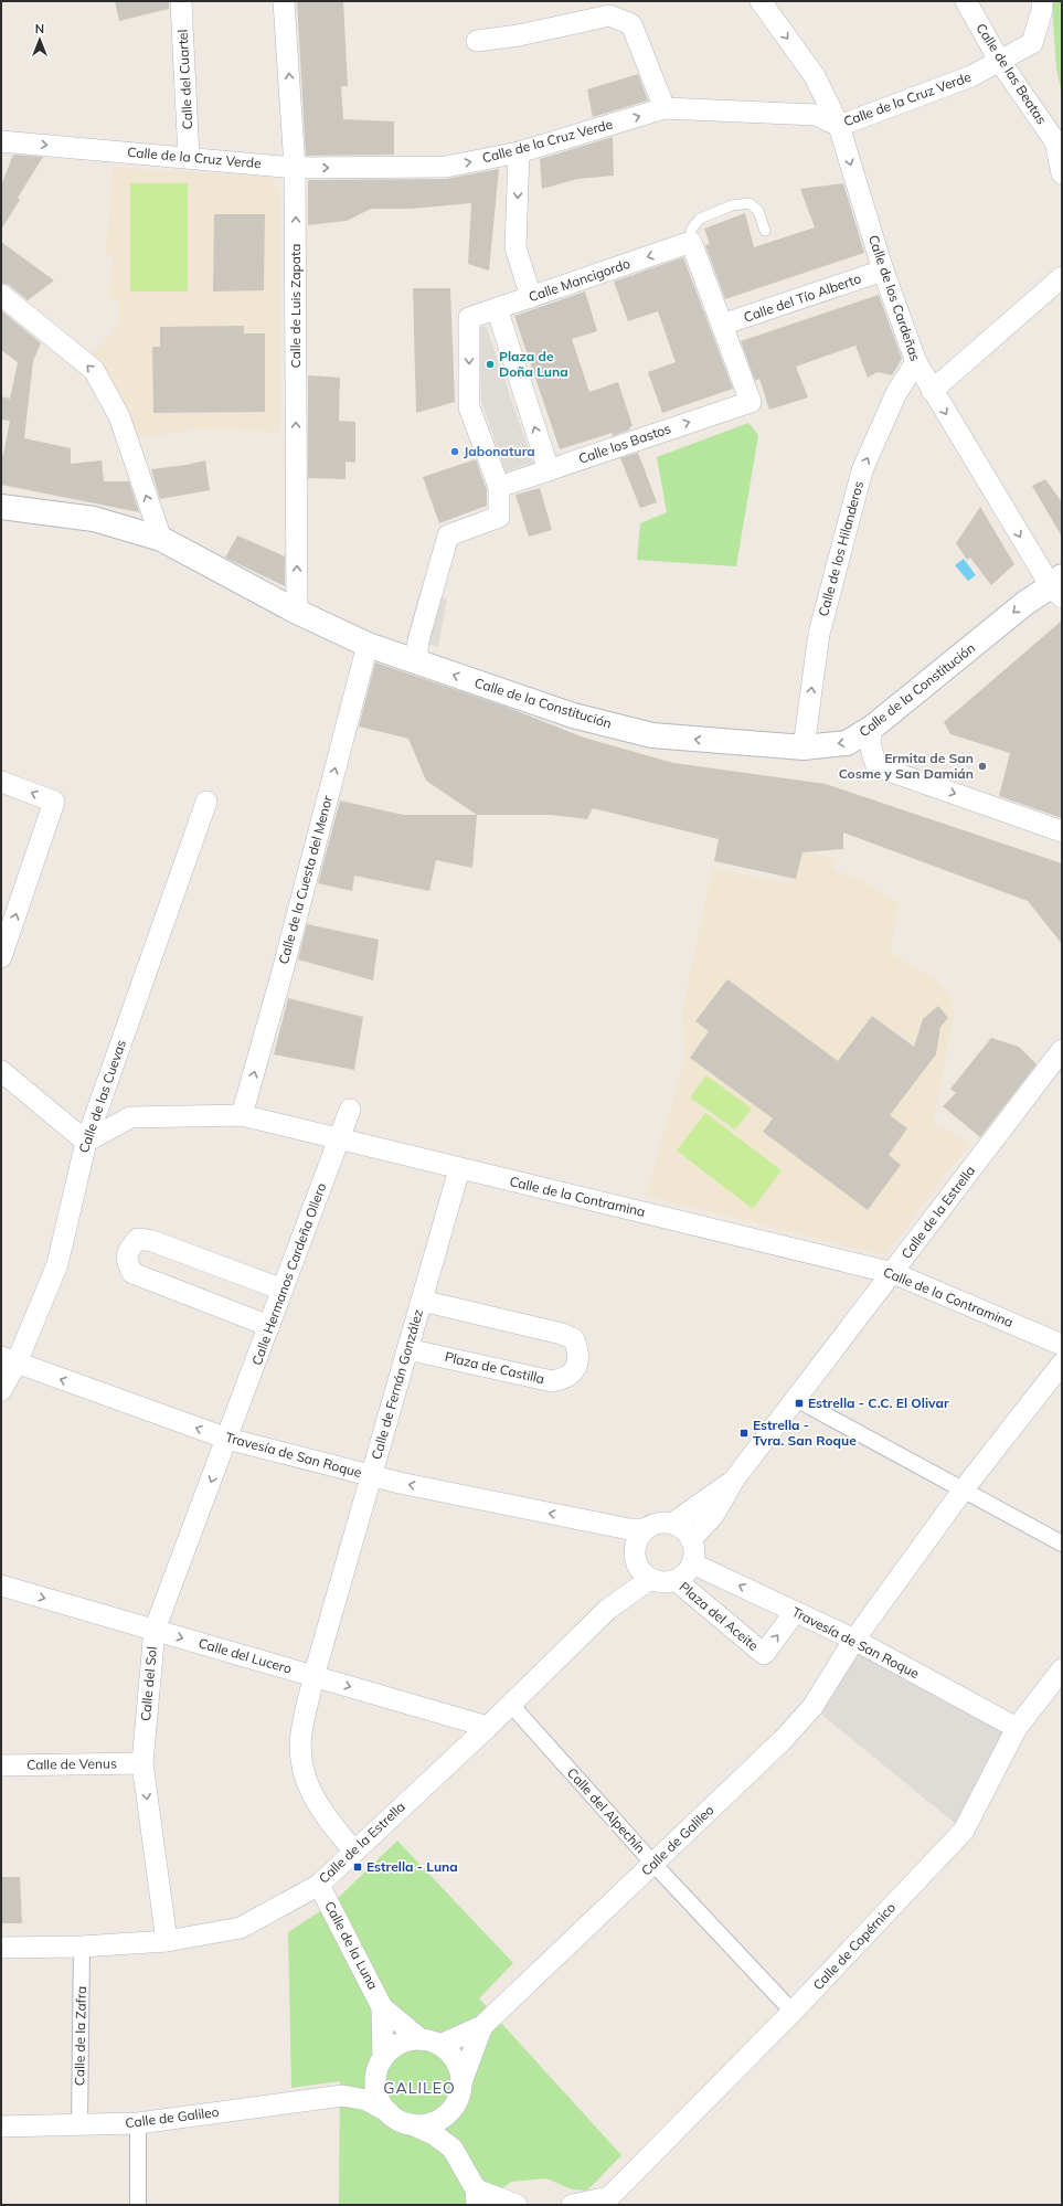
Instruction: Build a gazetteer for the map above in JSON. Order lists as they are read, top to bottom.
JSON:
{
  "streets": {
    "street": [
      "Calle de las Beatas",
      "Calle del Cuartel",
      "Calle de la Cruz Verde",
      "Calle Mancigordo",
      "Calle del Tío Alberto",
      "Calle de los Cardeñas",
      "Calle de Luis Zapata",
      "Calle los Bastos",
      "Calle de los Hilanderos",
      "Calle de la Constitución",
      "Calle de la Cuesta del Menor",
      "Calle de las Cuevas",
      "Calle de la Contramina",
      "Calle de la Estrella",
      "Calle Hermanos Cardeña Ollero",
      "Plaza de Castilla",
      "Calle de Fernán González",
      "Travesía de San Roque",
      "Plaza del Aceite",
      "Calle del Lucero",
      "Calle del Sol",
      "Calle de Venus",
      "Calle del Alpechín",
      "Calle de Galileo",
      "Calle de la Luna",
      "Calle de Copérnico",
      "Calle de la Zafra"
    ]
  },
  "crossings": [
    ["Calle de las Beatas", "Calle de la Cruz Verde"],
    ["Calle del Cuartel", "Calle de la Cruz Verde"],
    ["Calle de la Cruz Verde", "Calle de los Cardeñas"],
    ["Calle de la Cruz Verde", "Calle de Luis Zapata"],
    ["Calle Mancigordo", "Calle los Bastos"],
    ["Calle del Tío Alberto", "Calle de los Cardeñas"],
    ["Calle del Tío Alberto", "Calle los Bastos"],
    ["Calle de los Cardeñas", "Calle de los Hilanderos"],
    ["Calle de los Cardeñas", "Calle de la Constitución"],
    ["Calle de Luis Zapata", "Calle de la Constitución"],
    ["Calle de los Hilanderos", "Calle de la Constitución"],
    ["Calle de la Constitución", "Calle de la Cuesta del Menor"],
    ["Calle de la Cuesta del Menor", "Calle de la Contramina"],
    ["Calle de las Cuevas", "Calle de la Contramina"],
    ["Calle de las Cuevas", "Travesía de San Roque"],
    ["Calle de la Contramina", "Calle de la Estrella"],
    ["Calle de la Contramina", "Calle Hermanos Cardeña Ollero"],
    ["Calle de la Contramina", "Calle de Fernán González"],
    ["Calle de la Estrella", "Travesía de San Roque"],
    ["Calle de la Estrella", "Plaza del Aceite"],
    ["Calle de la Estrella", "Calle del Lucero"],
    ["Calle de la Estrella", "Calle del Sol"],
    ["Calle de la Estrella", "Calle del Alpechín"],
    ["Calle de la Estrella", "Calle de la Luna"],
    ["Calle de la Estrella", "Calle de la Zafra"],
    ["Calle Hermanos Cardeña Ollero", "Travesía de San Roque"],
    ["Calle Hermanos Cardeña Ollero", "Calle del Sol"],
    ["Plaza de Castilla", "Calle de Fernán González"],
    ["Calle de Fernán González", "Travesía de San Roque"],
    ["Calle de Fernán González", "Calle del Lucero"],
    ["Travesía de San Roque", "Plaza del Aceite"],
    ["Travesía de San Roque", "Calle del Sol"],
    ["Travesía de San Roque", "Calle de Galileo"],
    ["Travesía de San Roque", "Calle de Copérnico"],
    ["Calle del Lucero", "Calle del Sol"],
    ["Calle del Sol", "Calle de Venus"],
    ["Calle del Alpechín", "Calle de Galileo"],
    ["Calle del Alpechín", "Calle de Copérnico"],
    ["Calle de Galileo", "Calle de la Luna"],
    ["Calle de Galileo", "Calle de la Zafra"]
  ],
  "one_way": [
    "Calle de la Cruz Verde",
    "Calle de los Cardeñas",
    "Calle de Luis Zapata",
    "Calle de los Hilanderos",
    "Calle de la Constitución",
    "Calle de la Cuesta del Menor",
    "Travesía de San Roque",
    "Calle del Lucero",
    "Calle del Sol"
  ],
  "districts": ["GALILEO"],
  "places": {
    "other": ["Plaza de Doña Luna", "Jabonatura", "Ermita de San Cosme y San Damián"],
    "transit": ["Estrella - C.C. El Olivar", "Estrella - Tvra. San Roque", "Estrella - Luna"]
  },
  "north": "top"
}
